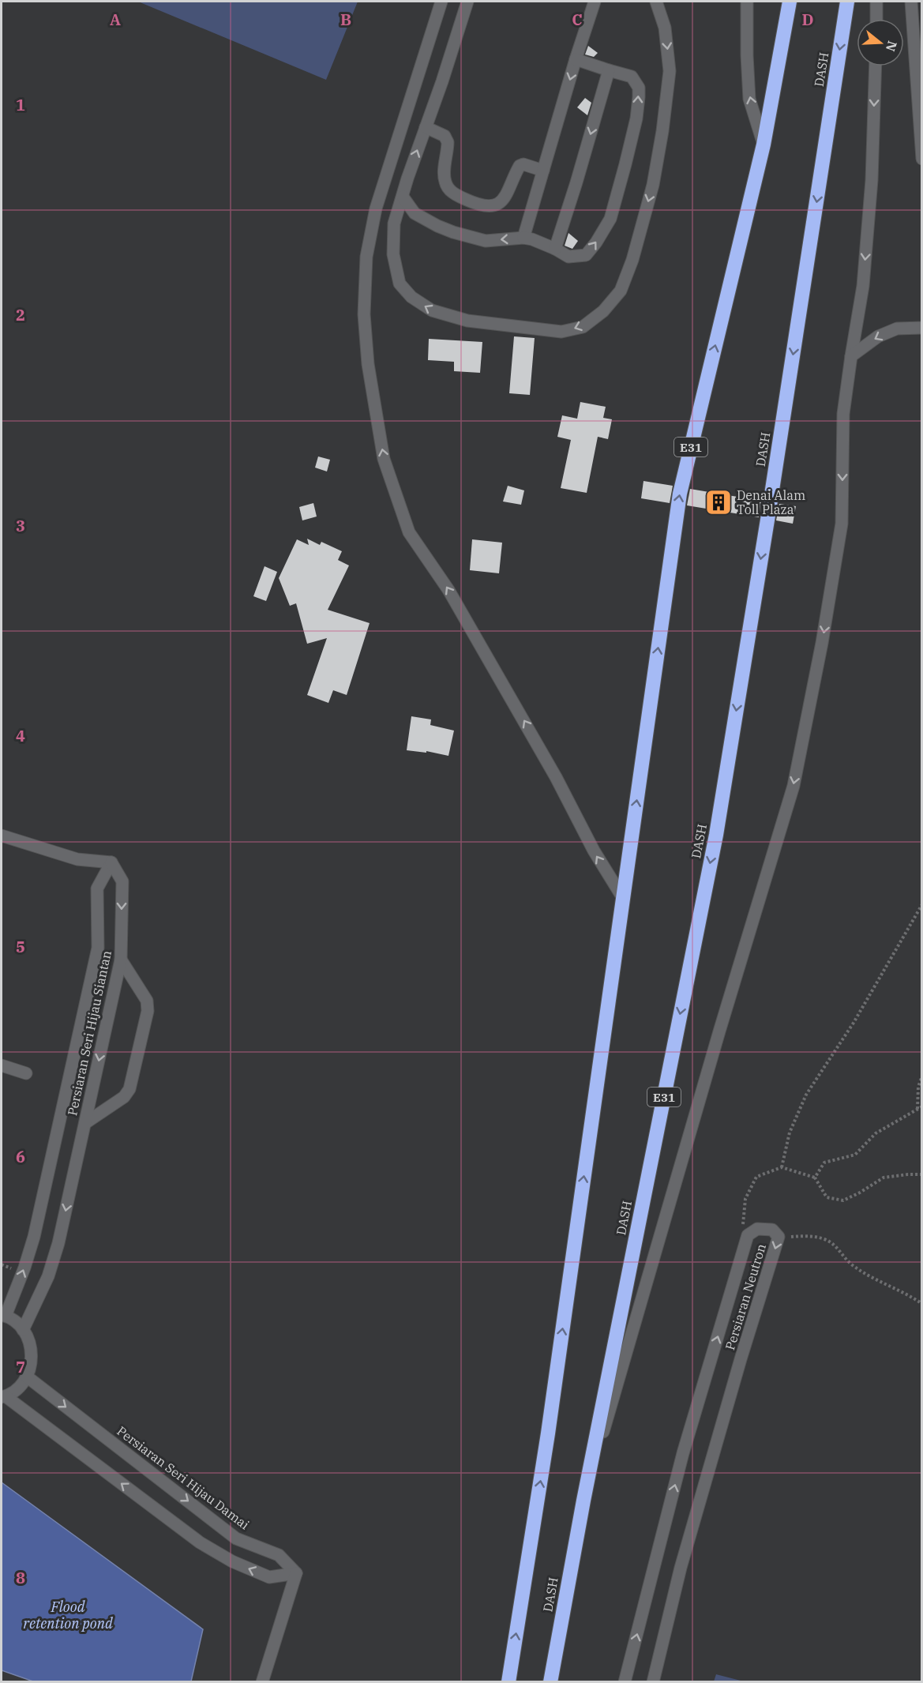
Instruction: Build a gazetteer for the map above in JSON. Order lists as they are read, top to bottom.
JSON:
{
  "streets": {
    "highway": ["DASH", "E31"],
    "street": ["Persiaran Seri Hijau Siantan", "Persiaran Neutron", "Persiaran Seri Hijau Damai"]
  },
  "water": ["Flood retention pond"],
  "places": {
    "building": ["Denai Alam Toll Plaza"]
  },
  "north": "right",
  "grid": {
    "columns": [
      "A",
      "B",
      "C",
      "D"
    ],
    "rows": [
      "1",
      "2",
      "3",
      "4",
      "5",
      "6",
      "7",
      "8"
    ]
  }
}
